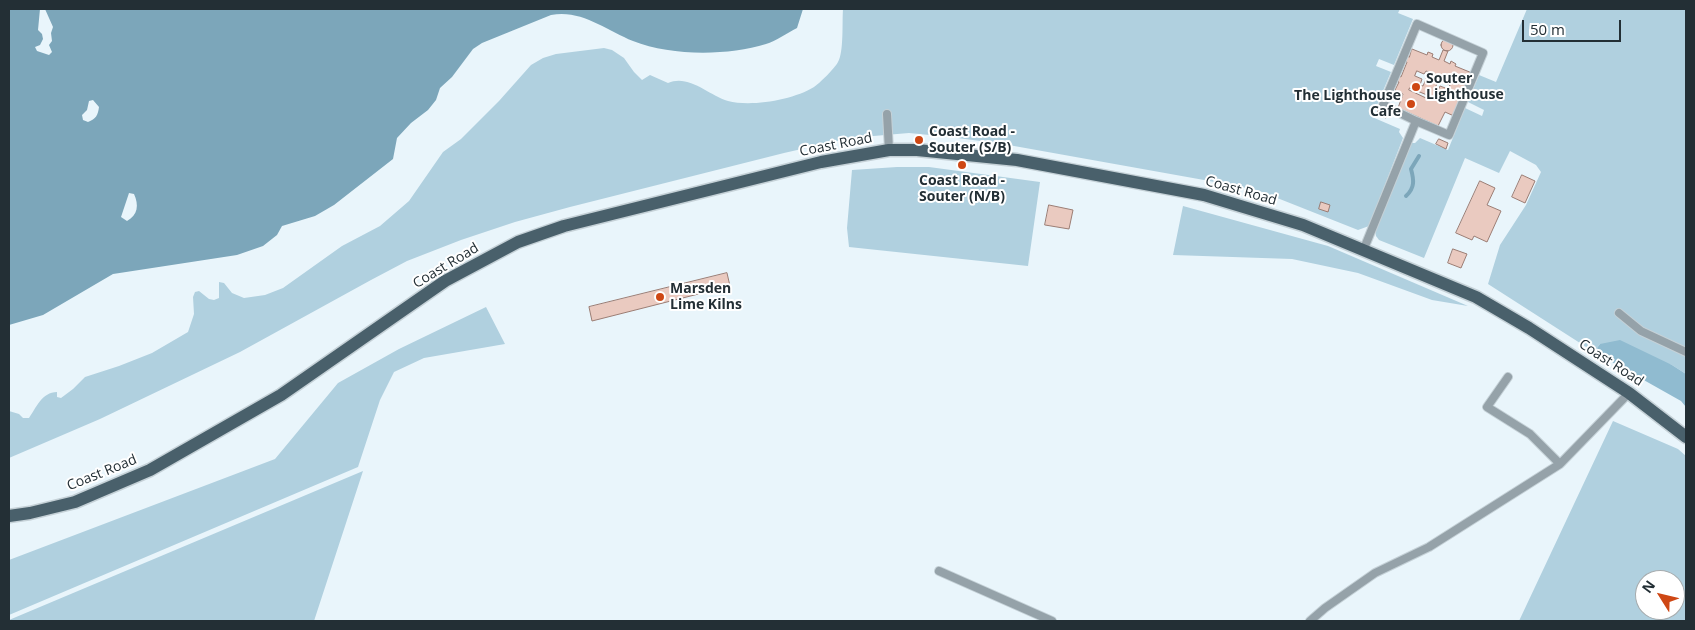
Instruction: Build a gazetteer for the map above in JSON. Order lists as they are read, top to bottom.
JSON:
{
  "streets": {
    "main road": ["Coast Road"]
  },
  "places": [
    "Souter Lighthouse",
    "The Lighthouse Cafe",
    "Coast Road - Souter (S/B)",
    "Coast Road - Souter (N/B)",
    "Marsden Lime Kilns"
  ],
  "scale_bar": "50 m",
  "north": "top left"
}
